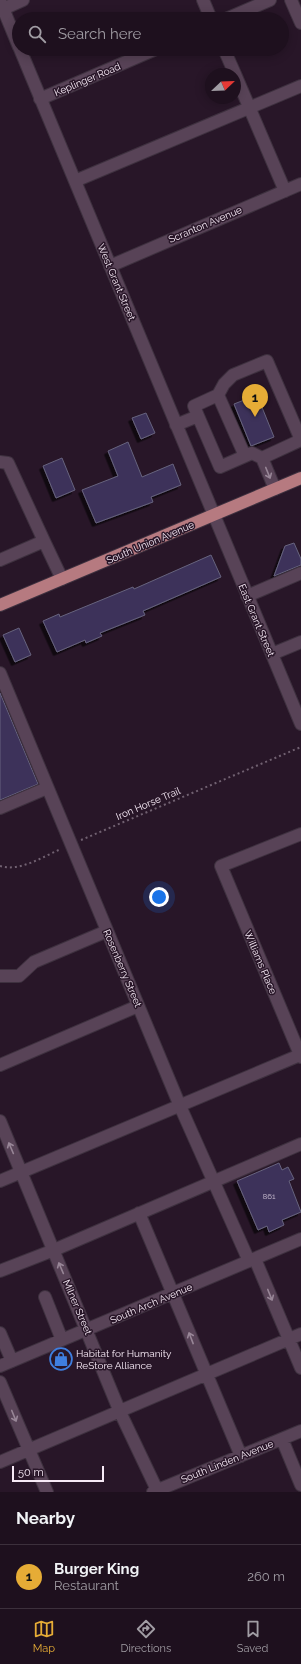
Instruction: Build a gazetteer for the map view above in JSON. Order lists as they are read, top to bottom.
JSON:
{
  "streets": {
    "main road": ["South Union Avenue"],
    "street": [
      "Keplinger Road",
      "Scranton Avenue",
      "West Grant Street",
      "East Grant Street",
      "Williams Place",
      "Rosenberry Street",
      "South Arch Avenue",
      "Milner Street",
      "South Linden Avenue"
    ],
    "path": ["Iron Horse Trail"]
  },
  "crossings": [
    ["Keplinger Road", "West Grant Street"],
    ["Scranton Avenue", "West Grant Street"],
    ["West Grant Street", "South Union Avenue"],
    ["West Grant Street", "East Grant Street"],
    ["South Union Avenue", "East Grant Street"],
    ["Iron Horse Trail", "Rosenberry Street"],
    ["Rosenberry Street", "South Arch Avenue"],
    ["South Arch Avenue", "Milner Street"],
    ["Milner Street", "South Linden Avenue"]
  ],
  "places": {
    "shop": ["Habitat for Humanity ReStore Alliance"]
  },
  "house_numbers": ["861"],
  "scale_bar": "50 m",
  "north": "top right",
  "page": {
    "search": "Search here",
    "pins": "1",
    "scale": "50 m",
    "heading": "Nearby",
    "list": [
      {
        "mark": "1",
        "name": "Burger King",
        "note": "Restaurant",
        "value": "260 m"
      }
    ],
    "nav": ["Map", "Directions", "Saved"]
  }
}
